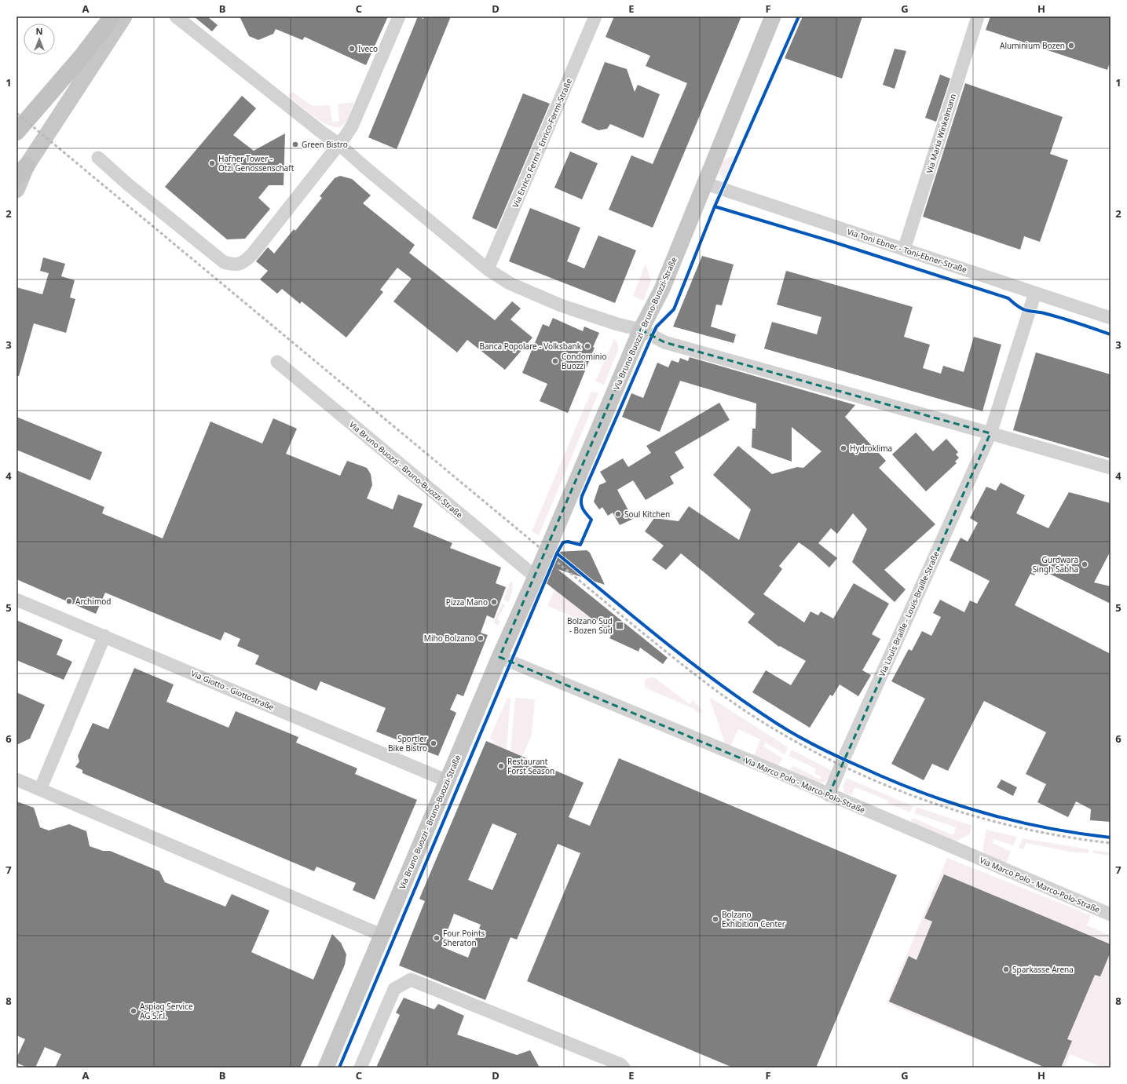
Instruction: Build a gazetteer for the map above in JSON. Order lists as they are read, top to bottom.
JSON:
{
  "streets": {
    "main road": ["Via Bruno Buozzi - Bruno-Buozzi-Straße"],
    "street": [
      "Via Maria Winkelmann",
      "Via Enrico Fermi - Enrico-Fermi-Straße",
      "Via Toni Ebner - Toni-Ebner-Straße",
      "Via Louis Braille - Louis-Braille-Straße",
      "Via Giotto - Giottostraße",
      "Via Marco Polo - Marco-Polo-Straße"
    ]
  },
  "crossings": [
    ["Via Maria Winkelmann", "Via Toni Ebner - Toni-Ebner-Straße"],
    ["Via Toni Ebner - Toni-Ebner-Straße", "Via Bruno Buozzi - Bruno-Buozzi-Straße"],
    ["Via Toni Ebner - Toni-Ebner-Straße", "Via Louis Braille - Louis-Braille-Straße"],
    ["Via Bruno Buozzi - Bruno-Buozzi-Straße", "Via Giotto - Giottostraße"],
    ["Via Bruno Buozzi - Bruno-Buozzi-Straße", "Via Marco Polo - Marco-Polo-Straße"],
    ["Via Louis Braille - Louis-Braille-Straße", "Via Marco Polo - Marco-Polo-Straße"]
  ],
  "places": {
    "other": [
      "Aluminium Bozen",
      "Iveco",
      "Green Bistro",
      "Hafner Tower - Ötzi Genossenschaft",
      "Banca Popolare - Volksbank",
      "Condominio Buozzi",
      "Hydroklima",
      "Soul Kitchen",
      "Gurdwara Singh Sabha",
      "Archimod",
      "Pizza Mano",
      "Miho Bolzano",
      "Sportler Bike Bistro",
      "Restaurant Forst Season",
      "Bolzano Exhibition Center",
      "Four Points Sheraton",
      "Sparkasse Arena",
      "Aspiag Service AG S.r.l."
    ],
    "transit": ["Bolzano Sud - Bozen Süd"]
  },
  "north": "top",
  "grid": {
    "columns": [
      "A",
      "B",
      "C",
      "D",
      "E",
      "F",
      "G",
      "H"
    ],
    "rows": [
      "1",
      "2",
      "3",
      "4",
      "5",
      "6",
      "7",
      "8"
    ]
  }
}
